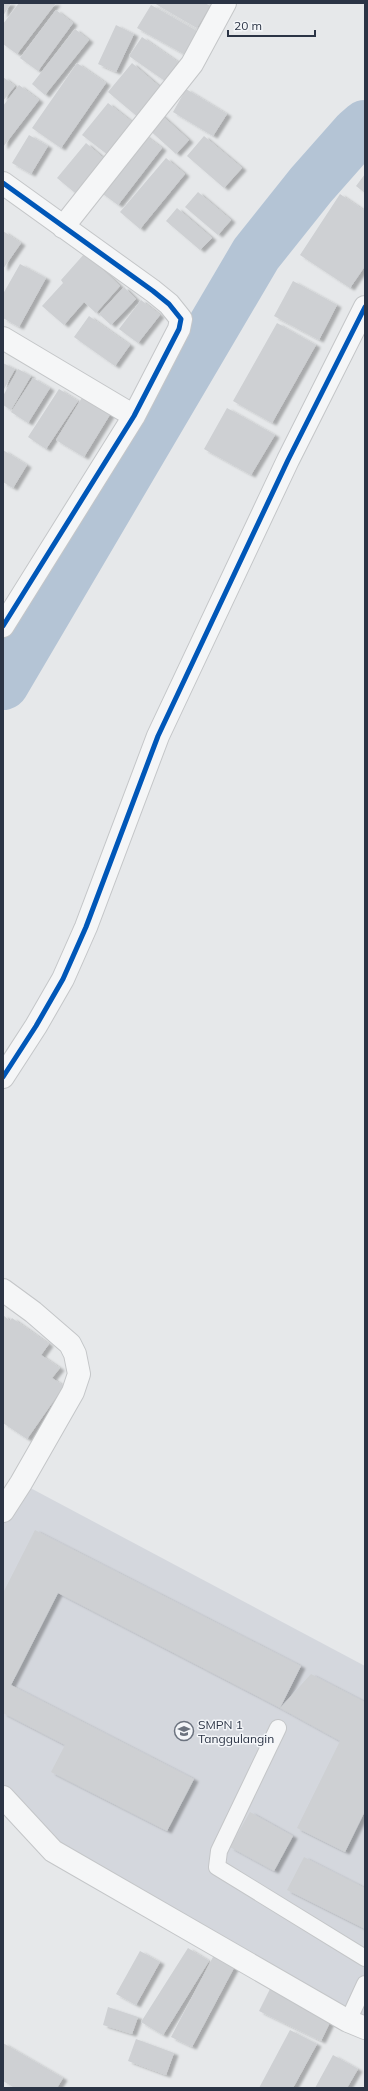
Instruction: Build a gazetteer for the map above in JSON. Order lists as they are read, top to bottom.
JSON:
{
  "places": {
    "school or university": ["SMPN 1 Tanggulangin"]
  },
  "scale_bar": "20 m"
}
